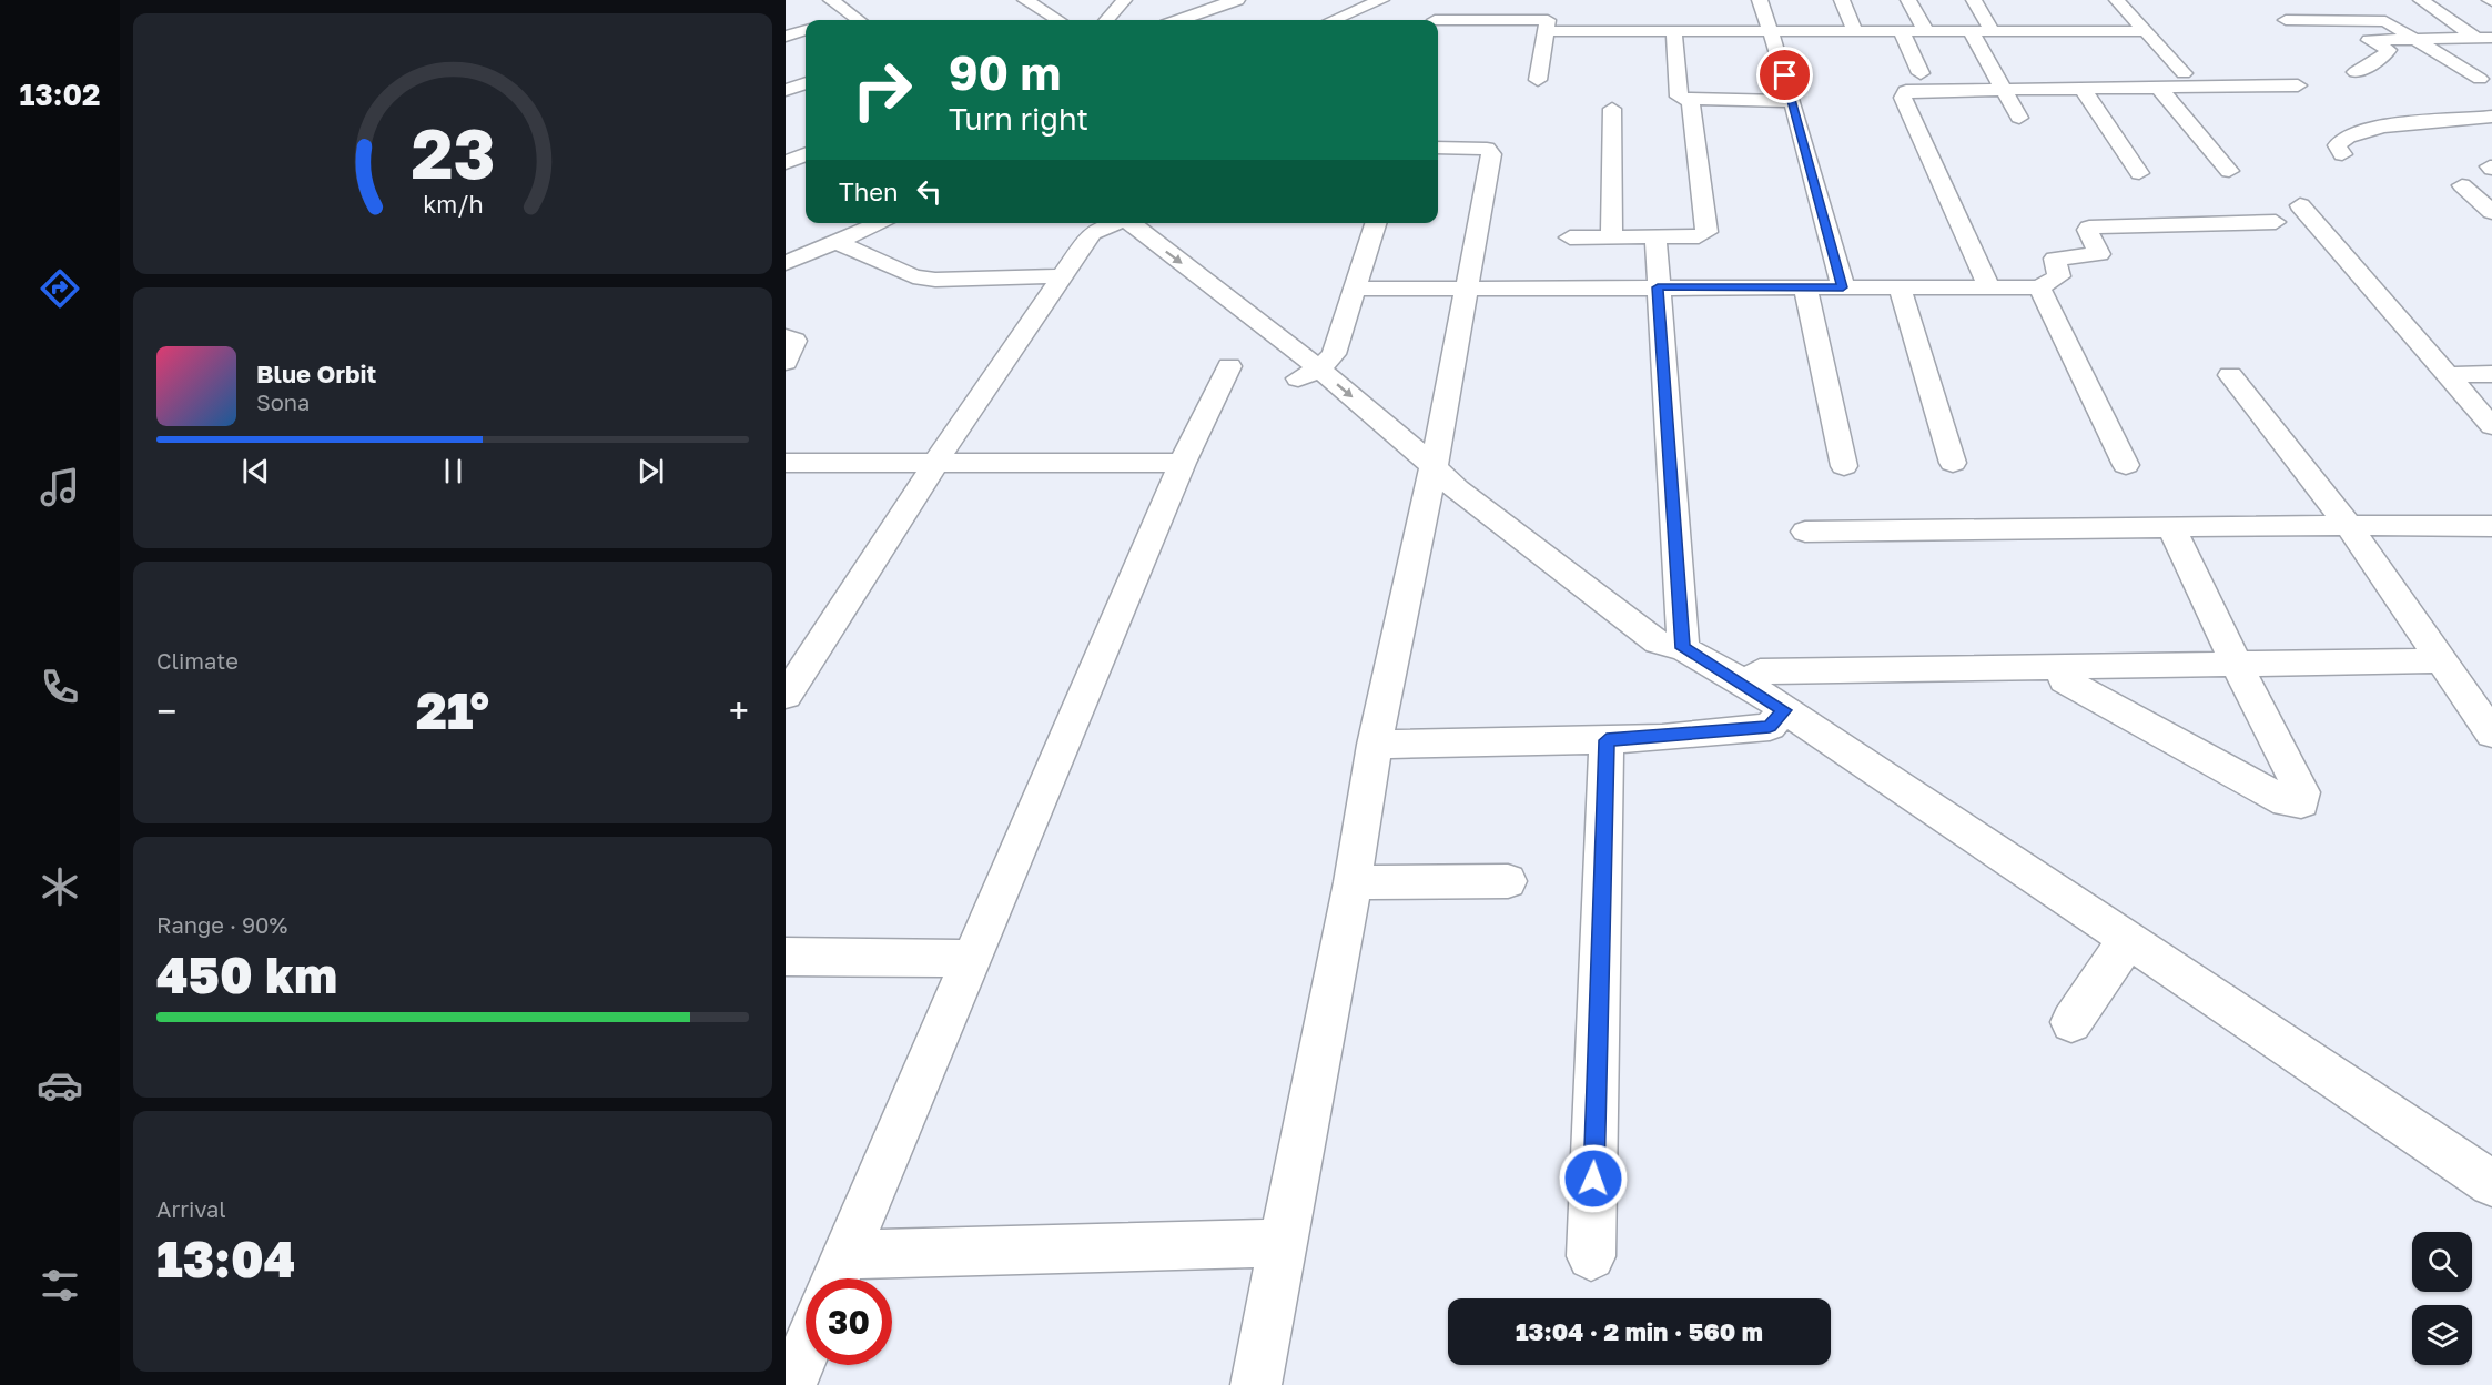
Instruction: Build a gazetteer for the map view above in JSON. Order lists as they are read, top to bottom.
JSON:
{
  "page": {
    "tabs": "13:02",
    "turn": ["90 m", "Turn right"],
    "then": "Then",
    "song": ["Blue Orbit", "Sona"],
    "tile": [
      "Climate",
      ["Range · 90%", "450 km"],
      ["Arrival", "13:04"]
    ],
    "heat": ["−", "21°", "+"],
    "limit": "30",
    "trip": "13:04 · 2 min · 560 m",
    "gauge": ["23", "km/h"]
  }
}
